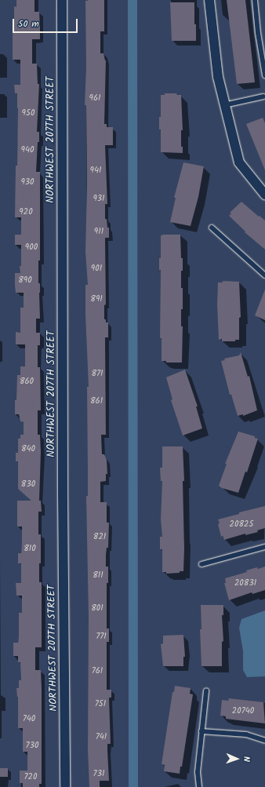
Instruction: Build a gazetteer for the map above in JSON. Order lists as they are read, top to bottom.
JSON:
{
  "streets": {
    "street": ["NORTHWEST 207TH STREET"]
  },
  "house_numbers": [
    "961",
    "950",
    "940",
    "941",
    "930",
    "931",
    "920",
    "911",
    "900",
    "901",
    "890",
    "891",
    "871",
    "860",
    "861",
    "840",
    "830",
    "20825",
    "821",
    "810",
    "811",
    "20831",
    "801",
    "771",
    "761",
    "751",
    "20740",
    "740",
    "741",
    "730",
    "731",
    "720"
  ],
  "scale_bar": "50 m",
  "north": "right"
}
